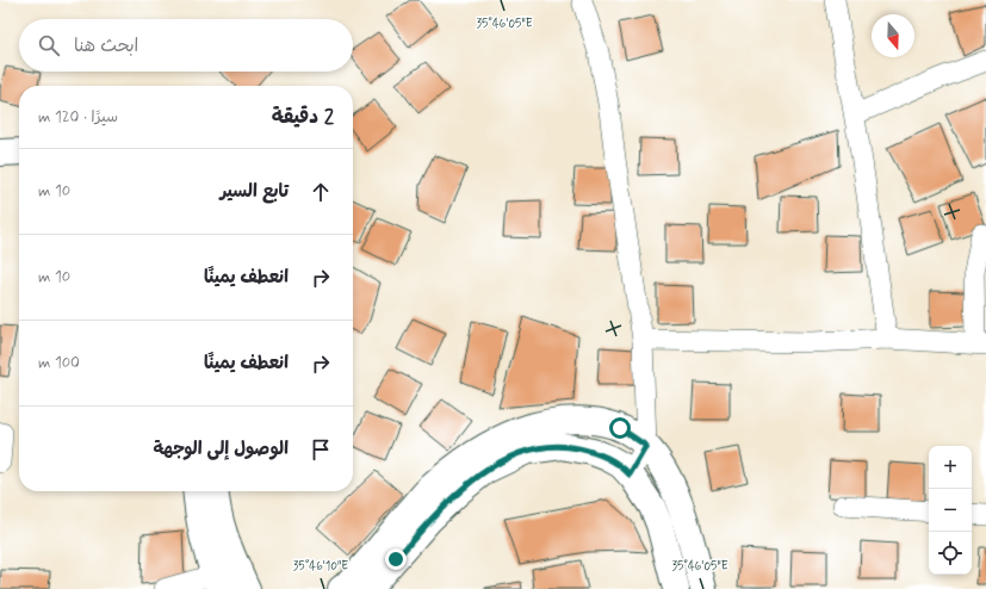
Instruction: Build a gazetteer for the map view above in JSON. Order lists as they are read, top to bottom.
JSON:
{
  "north": "bottom",
  "page": {
    "search": "ابحث هنا",
    "heading": ["2 دقيقة", "سيرًا · 120 m"],
    "list": [
      ["تابع السير", "10 m"],
      ["انعطف يمينًا", "10 m"],
      ["انعطف يمينًا", "100 m"],
      "الوصول إلى الوجهة"
    ],
    "map_buttons": ["+", "−"]
  },
  "coordinates": ["35°46'05\"E", "35°46'10\"E"]
}
